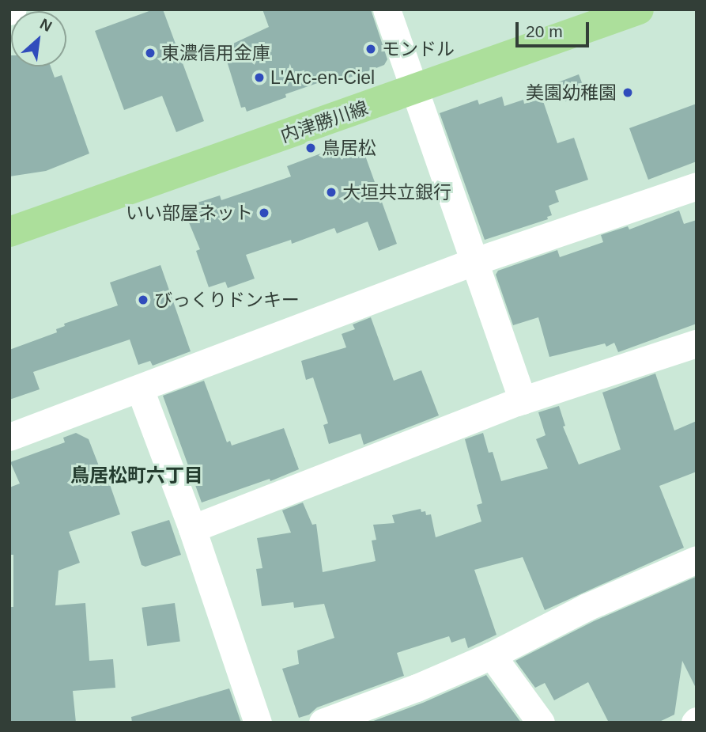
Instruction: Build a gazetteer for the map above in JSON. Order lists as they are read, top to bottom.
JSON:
{
  "streets": {
    "main road": ["内津勝川線"]
  },
  "districts": ["鳥居松町六丁目"],
  "places": [
    "モンドル",
    "東濃信用金庫",
    "L'Arc-en-Ciel",
    "美園幼稚園",
    "鳥居松",
    "大垣共立銀行",
    "いい部屋ネット",
    "びっくりドンキー"
  ],
  "scale_bar": "20 m",
  "north": "top right"
}
